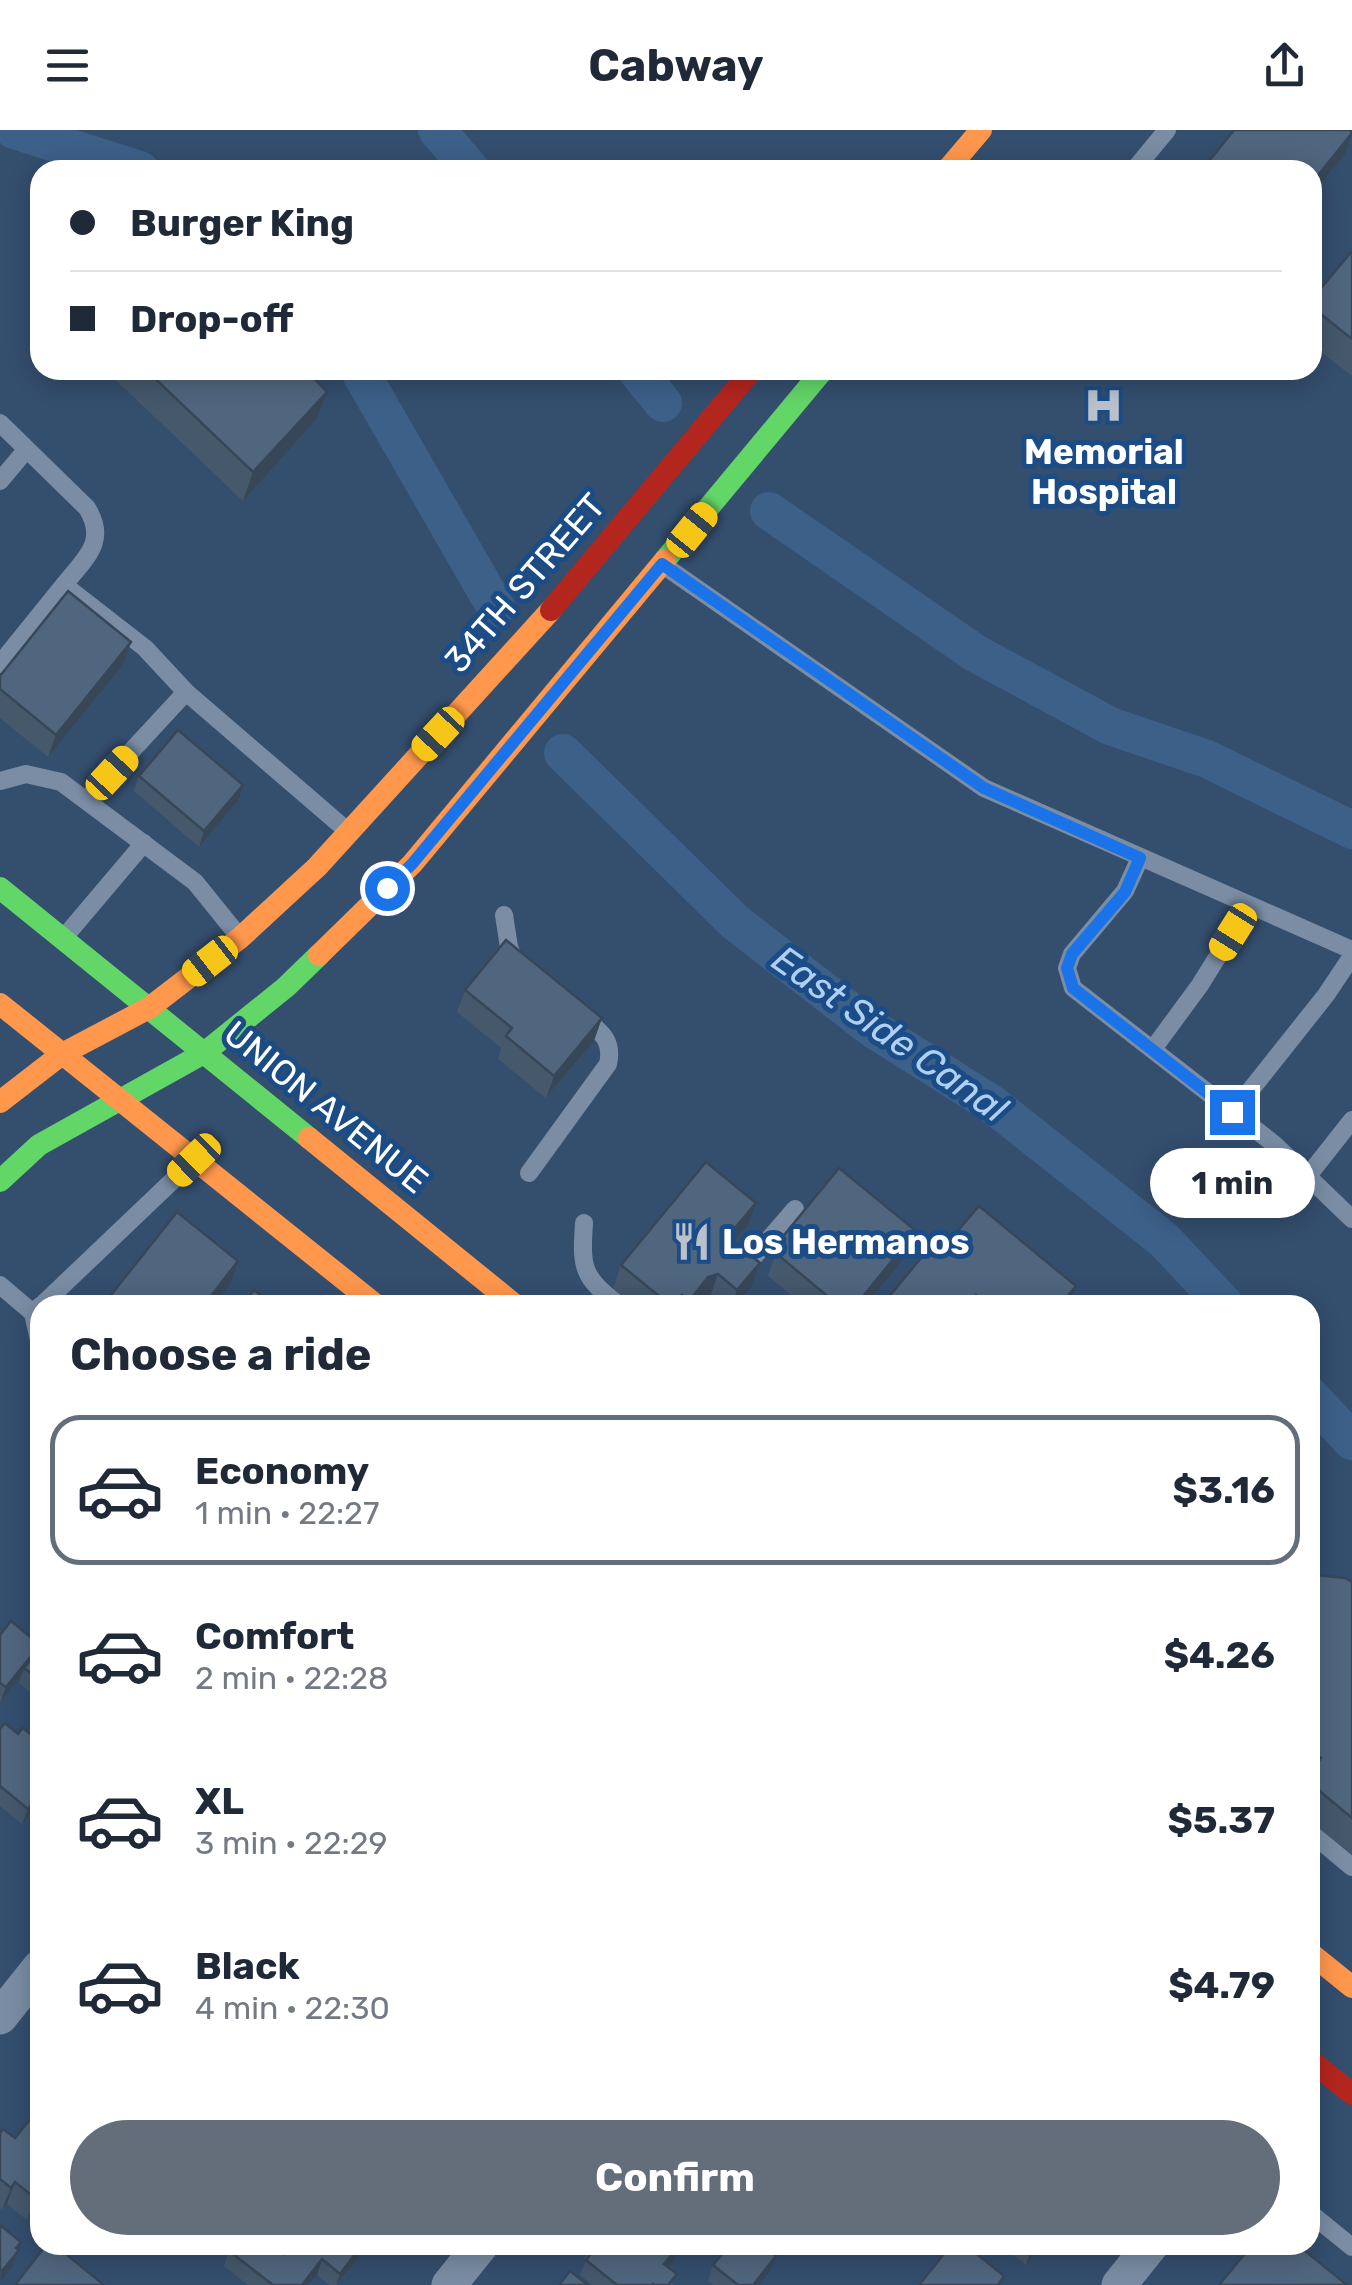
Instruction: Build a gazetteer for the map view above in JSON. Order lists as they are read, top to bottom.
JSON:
{
  "streets": {
    "street": ["34TH STREET", "UNION AVENUE"]
  },
  "crossings": [
    ["34TH STREET", "UNION AVENUE"]
  ],
  "water": ["East Side Canal"],
  "places": {
    "hospital": ["Memorial Hospital"],
    "restaurant": ["Los Hermanos"]
  },
  "page": {
    "header": "Cabway",
    "banner": ["Burger King", "Drop-off"],
    "bubble": "1 min",
    "heading": "Choose a ride",
    "list": [
      {
        "name": "Economy",
        "note": "1 min · 22:27",
        "value": "$3.16"
      },
      {
        "name": "Comfort",
        "note": "2 min · 22:28",
        "value": "$4.26"
      },
      {
        "name": "XL",
        "note": "3 min · 22:29",
        "value": "$5.37"
      },
      {
        "name": "Black",
        "note": "4 min · 22:30",
        "value": "$4.79"
      }
    ],
    "buttons": "Confirm"
  }
}
